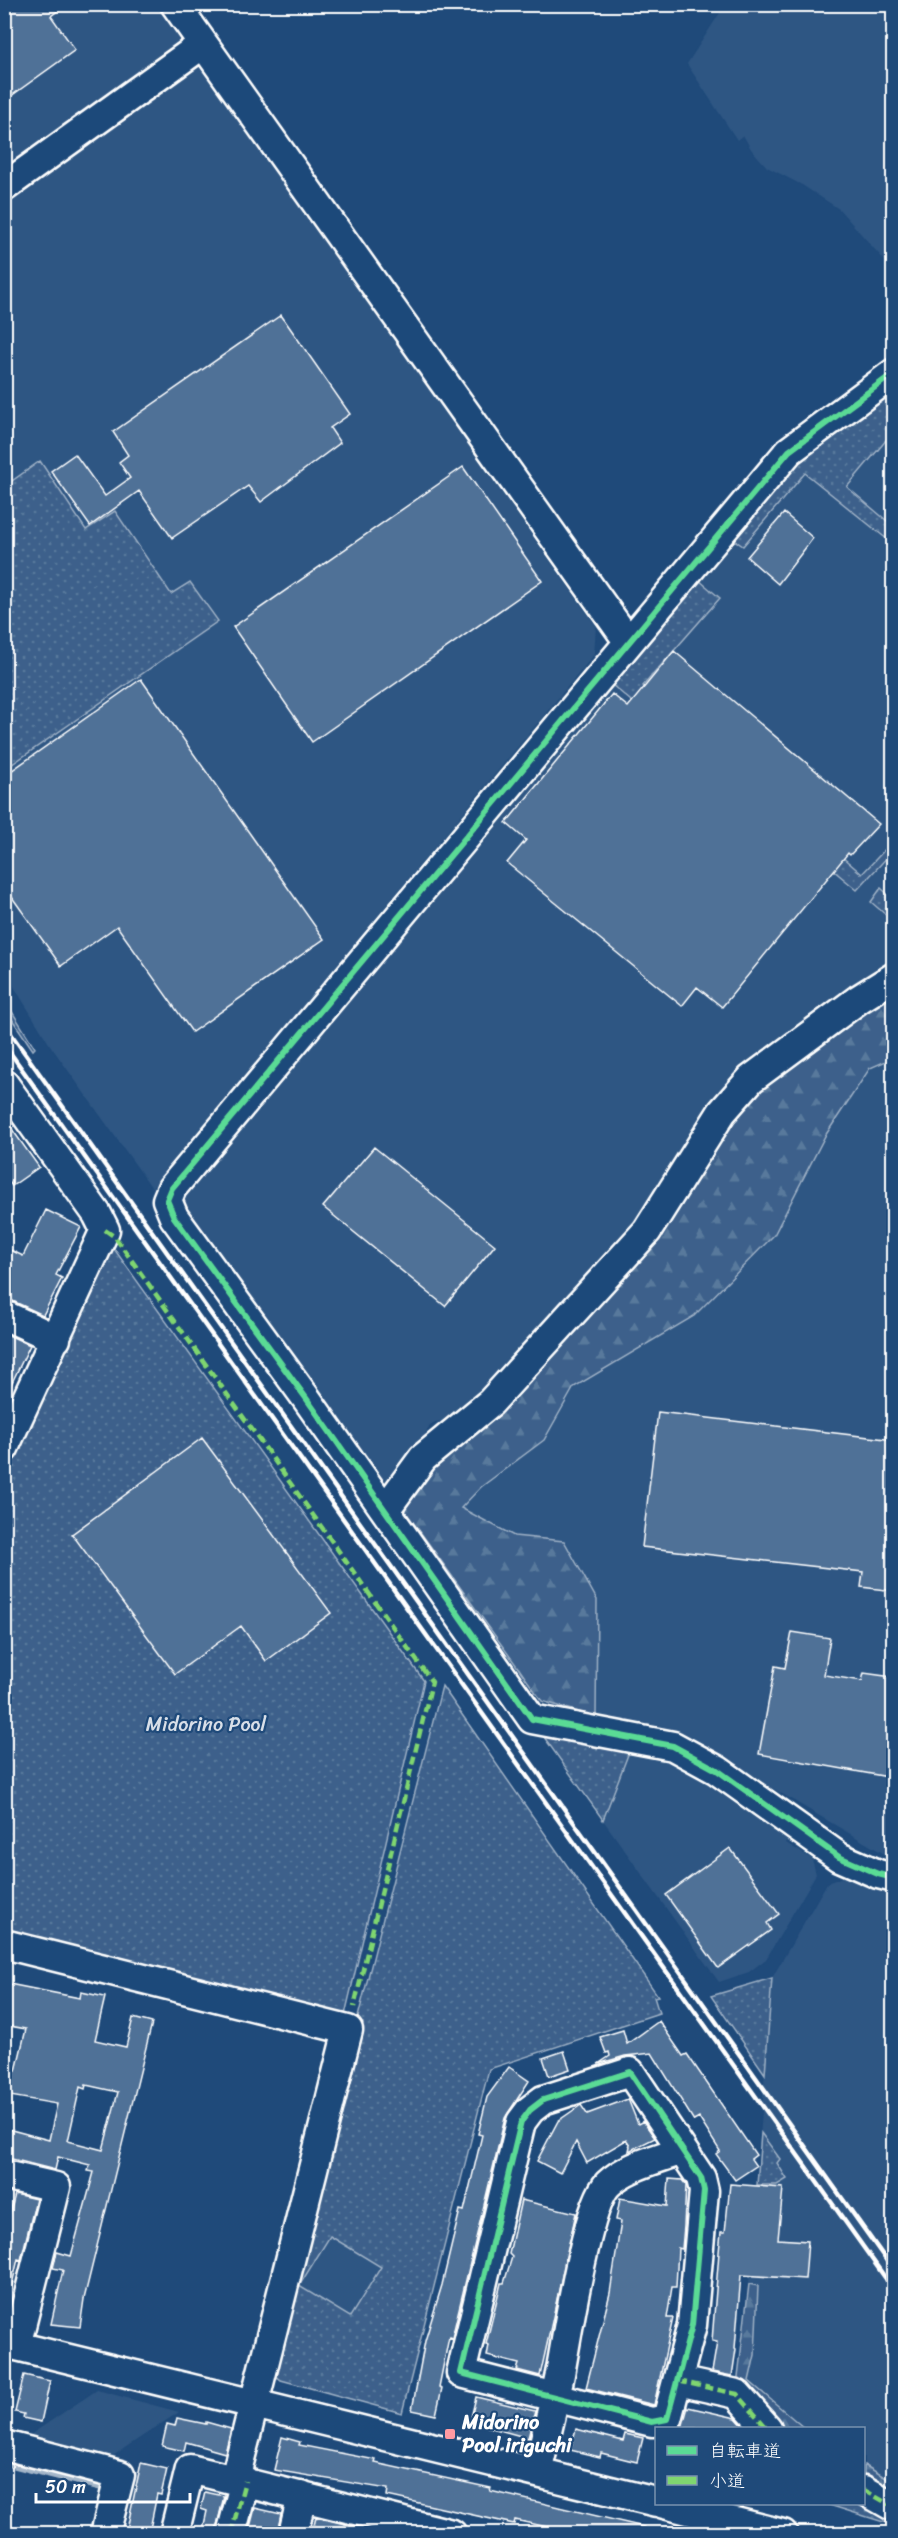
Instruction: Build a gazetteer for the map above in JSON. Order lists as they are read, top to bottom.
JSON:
{
  "parks": ["Midorino Pool"],
  "places": {
    "transit": ["Midorino Pool iriguchi"]
  },
  "legend": ["自転車道", "小道"],
  "scale_bar": "50 m"
}
